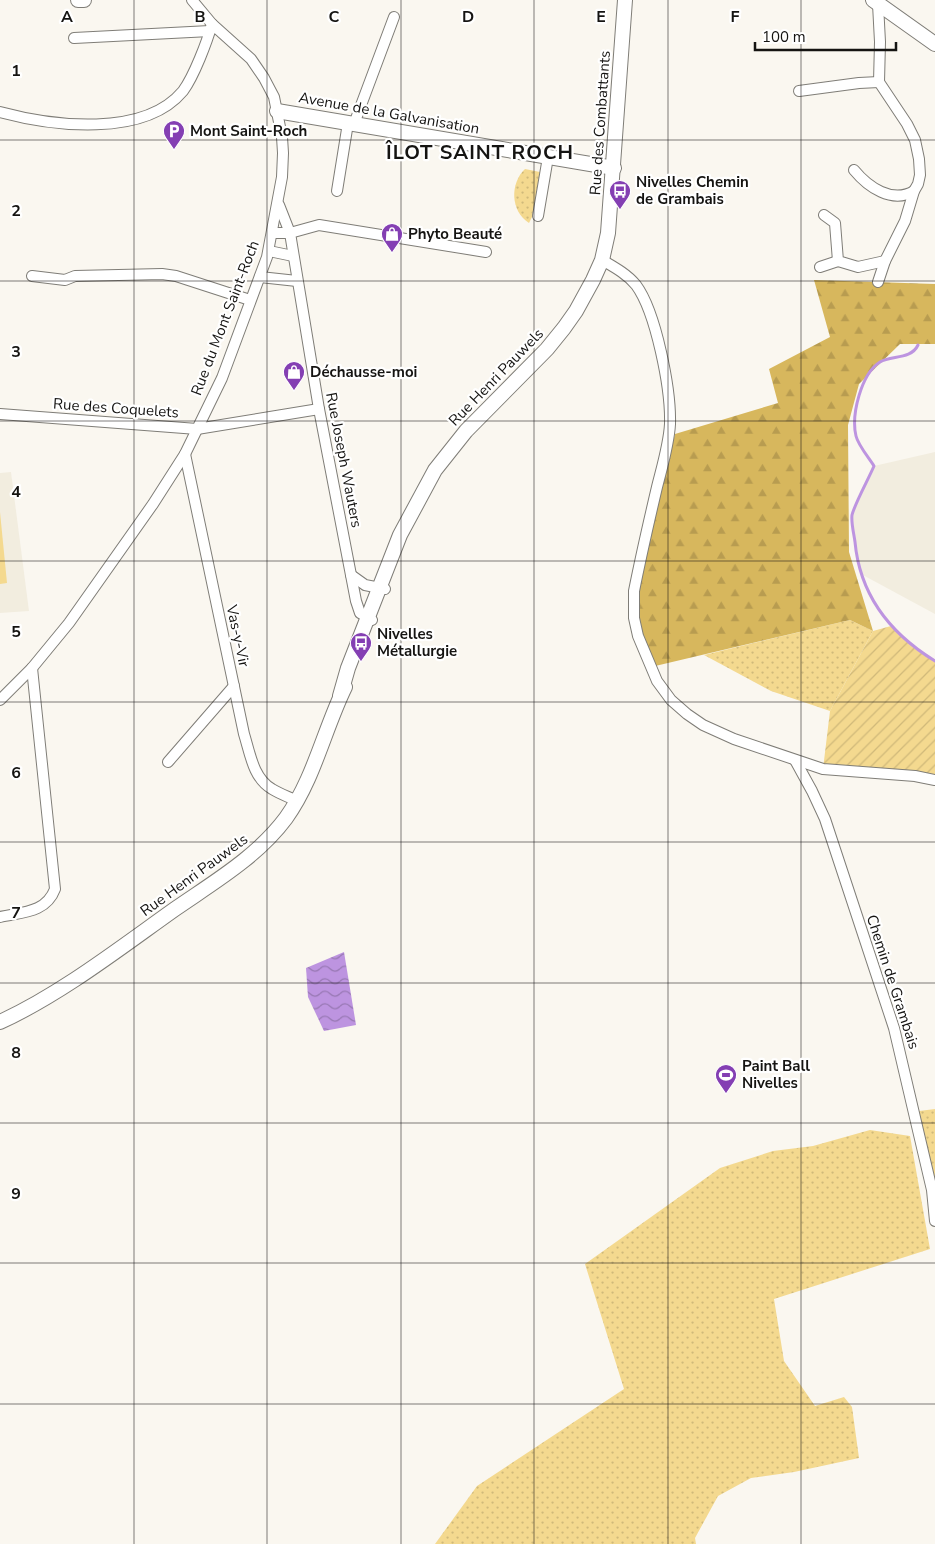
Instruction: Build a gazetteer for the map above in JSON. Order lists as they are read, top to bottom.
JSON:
{
  "streets": {
    "main road": ["Avenue de la Galvanisation", "Rue des Combattants", "Rue Henri Pauwels"],
    "street": [
      "Rue du Mont Saint-Roch",
      "Rue des Coquelets",
      "Rue Joseph Wauters",
      "Vas-y-Vir",
      "Chemin de Grambais"
    ]
  },
  "crossings": [
    ["Avenue de la Galvanisation", "Rue des Combattants"],
    ["Avenue de la Galvanisation", "Rue du Mont Saint-Roch"],
    ["Rue des Combattants", "Rue Henri Pauwels"],
    ["Rue du Mont Saint-Roch", "Rue des Coquelets"],
    ["Rue du Mont Saint-Roch", "Rue Joseph Wauters"],
    ["Rue du Mont Saint-Roch", "Vas-y-Vir"],
    ["Rue Henri Pauwels", "Rue Joseph Wauters"],
    ["Rue Henri Pauwels", "Vas-y-Vir"],
    ["Rue des Coquelets", "Rue Joseph Wauters"]
  ],
  "districts": ["ÎLOT SAINT ROCH"],
  "places": {
    "parking": ["Mont Saint-Roch"],
    "bus stop": ["Nivelles Chemin de Grambais", "Nivelles Métallurgie"],
    "shop": ["Phyto Beauté", "Déchausse-moi"],
    "sports": ["Paint Ball Nivelles"]
  },
  "scale_bar": "100 m",
  "grid": {
    "columns": [
      "A",
      "B",
      "C",
      "D",
      "E",
      "F"
    ],
    "rows": [
      "1",
      "2",
      "3",
      "4",
      "5",
      "6",
      "7",
      "8",
      "9"
    ]
  }
}
